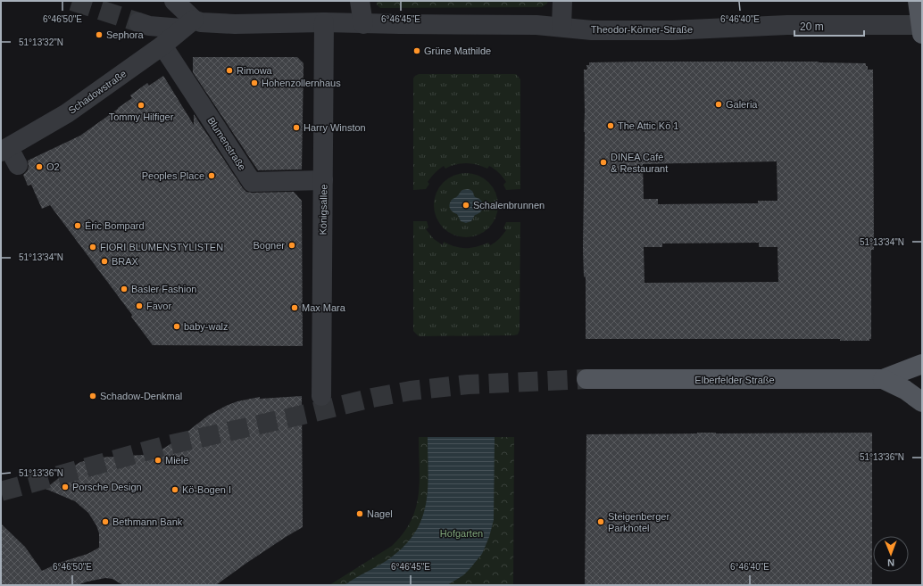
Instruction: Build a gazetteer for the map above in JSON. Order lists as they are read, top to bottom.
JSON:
{
  "streets": {
    "main road": ["Elberfelder Straße"],
    "street": [
      "Theodor-Körner-Straße",
      "Schadowstraße",
      "Blumenstraße",
      "Königsallee"
    ]
  },
  "crossings": [
    ["Schadowstraße", "Blumenstraße"],
    ["Blumenstraße", "Königsallee"]
  ],
  "parks": ["Hofgarten"],
  "places": [
    "Sephora",
    "Grüne Mathilde",
    "Rimowa",
    "Hohenzollernhaus",
    "Galeria",
    "Tommy Hilfiger",
    "The Attic Kö 1",
    "Harry Winston",
    "DINEA Café & Restaurant",
    "O2",
    "Peoples Place",
    "Schalenbrunnen",
    "Éric Bompard",
    "Bogner",
    "FIORI BLUMENSTYLISTEN",
    "BRAX",
    "Basler Fashion",
    "Favor",
    "Max Mara",
    "baby-walz",
    "Schadow-Denkmal",
    "Miele",
    "Porsche Design",
    "Kö-Bogen I",
    "Nagel",
    "Bethmann Bank",
    "Steigenberger Parkhotel"
  ],
  "scale_bar": "20 m",
  "north": "bottom",
  "coordinates": [
    "6°46'50\"E",
    "6°46'45\"E",
    "6°46'40\"E",
    "51°13'32\"N",
    "51°13'34\"N",
    "51°13'36\"N"
  ]
}
